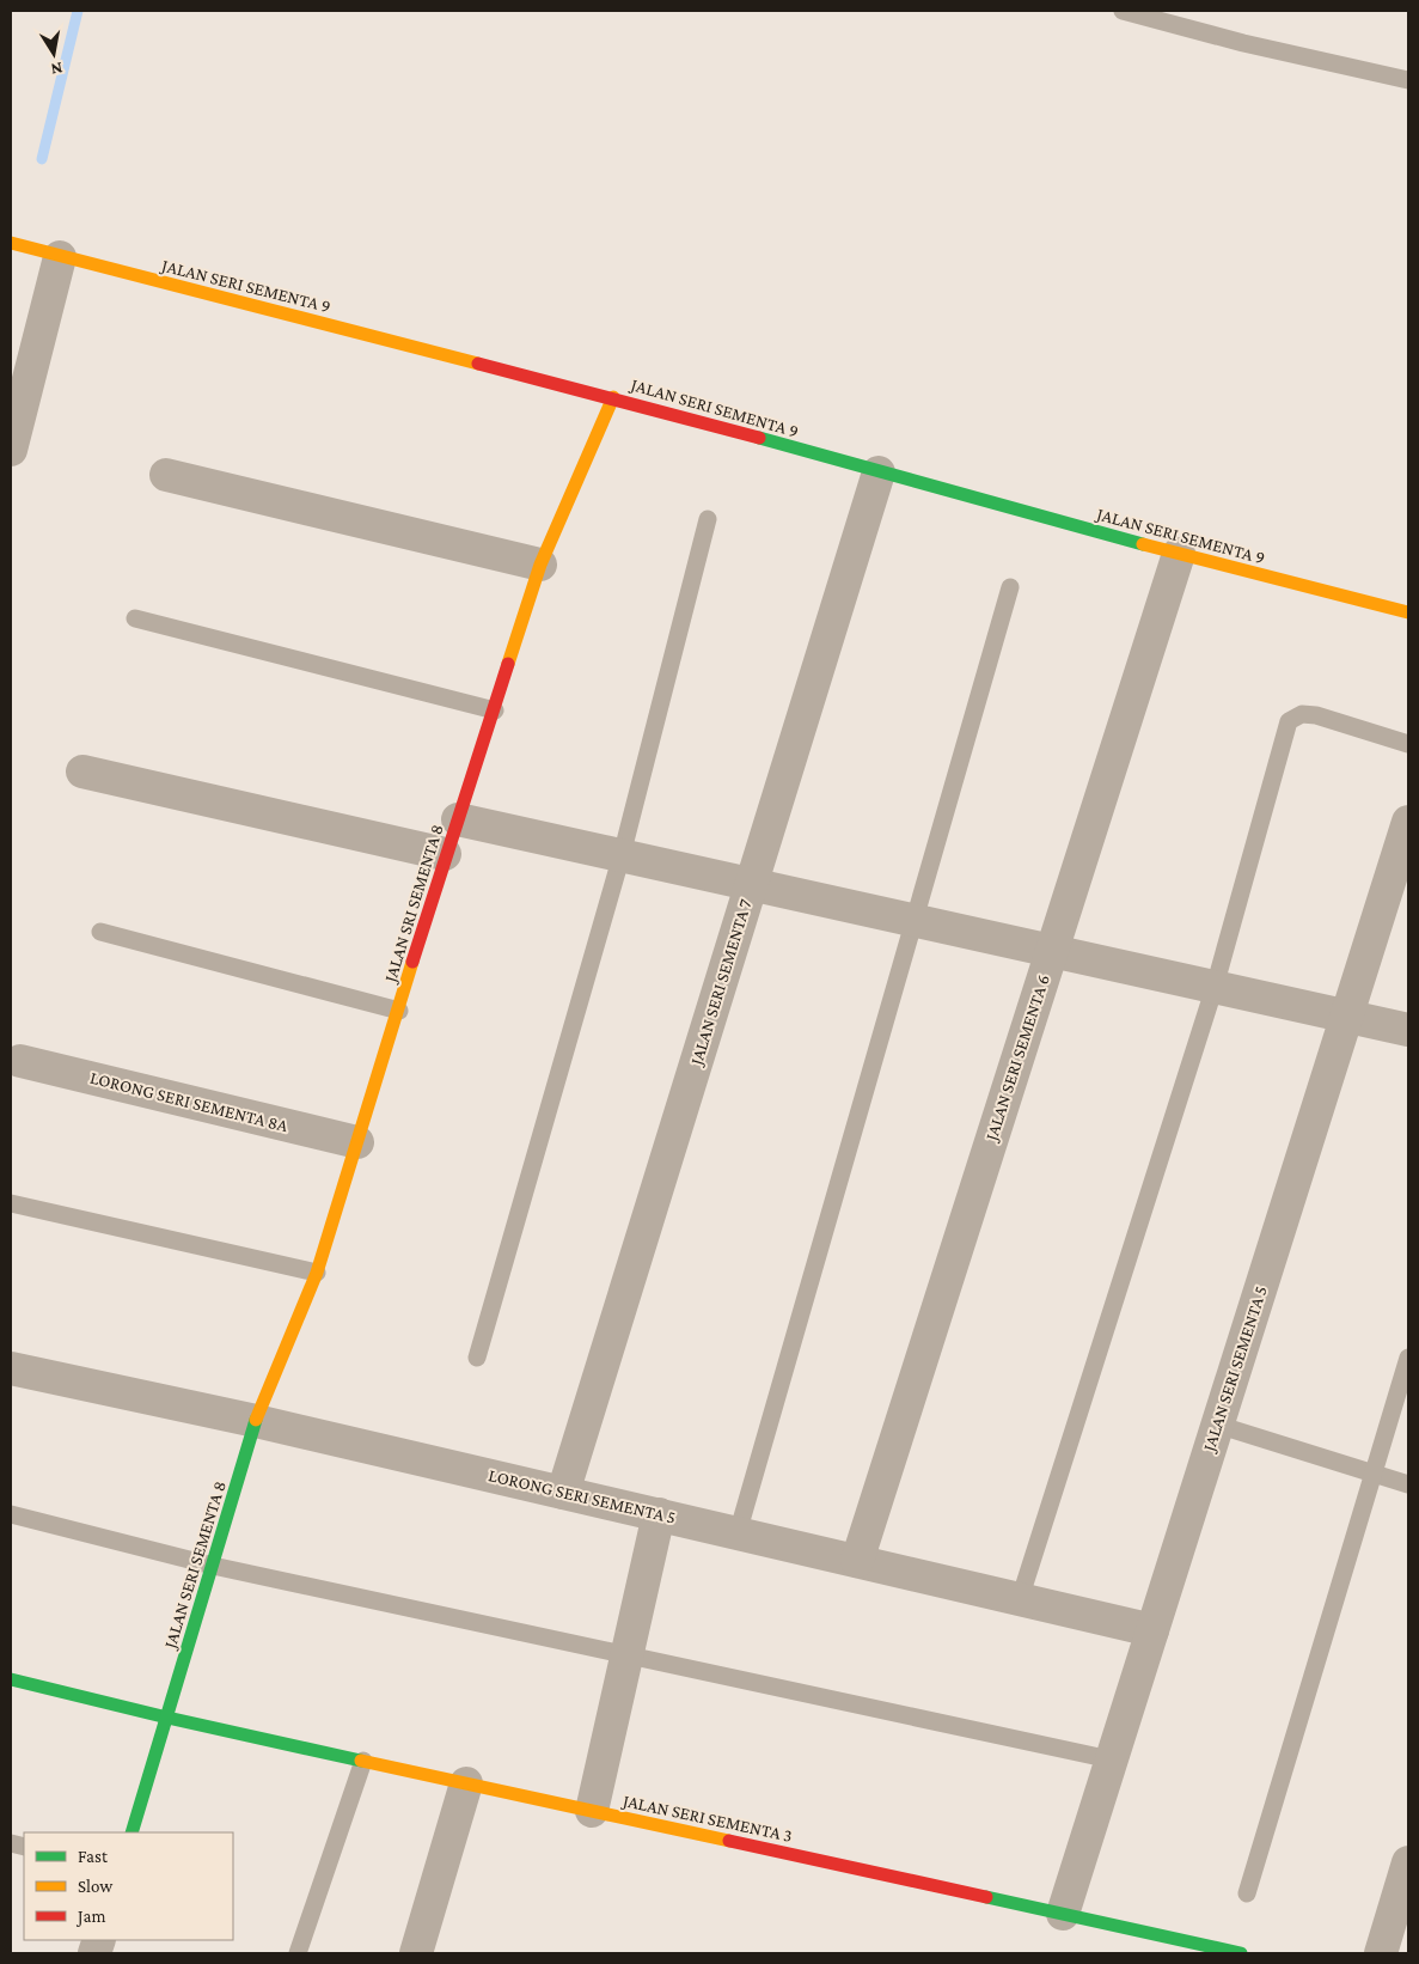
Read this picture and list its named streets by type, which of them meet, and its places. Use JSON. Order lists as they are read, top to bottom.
{
  "streets": {
    "street": [
      "JALAN SERI SEMENTA 9",
      "JALAN SRI SEMENTA 8",
      "JALAN SERI SEMENTA 7",
      "JALAN SERI SEMENTA 6",
      "LORONG SERI SEMENTA 8A",
      "JALAN SERI SEMENTA 5",
      "LORONG SERI SEMENTA 5",
      "JALAN SERI SEMENTA 8",
      "JALAN SERI SEMENTA 3"
    ]
  },
  "crossings": [
    ["JALAN SERI SEMENTA 9", "JALAN SRI SEMENTA 8"],
    ["JALAN SERI SEMENTA 9", "JALAN SERI SEMENTA 7"],
    ["JALAN SERI SEMENTA 9", "JALAN SERI SEMENTA 6"],
    ["JALAN SRI SEMENTA 8", "LORONG SERI SEMENTA 8A"],
    ["JALAN SRI SEMENTA 8", "LORONG SERI SEMENTA 5"],
    ["JALAN SRI SEMENTA 8", "JALAN SERI SEMENTA 8"],
    ["JALAN SERI SEMENTA 7", "LORONG SERI SEMENTA 5"],
    ["JALAN SERI SEMENTA 6", "LORONG SERI SEMENTA 5"],
    ["JALAN SERI SEMENTA 5", "LORONG SERI SEMENTA 5"],
    ["JALAN SERI SEMENTA 5", "JALAN SERI SEMENTA 3"],
    ["LORONG SERI SEMENTA 5", "JALAN SERI SEMENTA 8"],
    ["JALAN SERI SEMENTA 8", "JALAN SERI SEMENTA 3"]
  ],
  "legend": ["Fast", "Slow", "Jam"],
  "north": "bottom"
}
